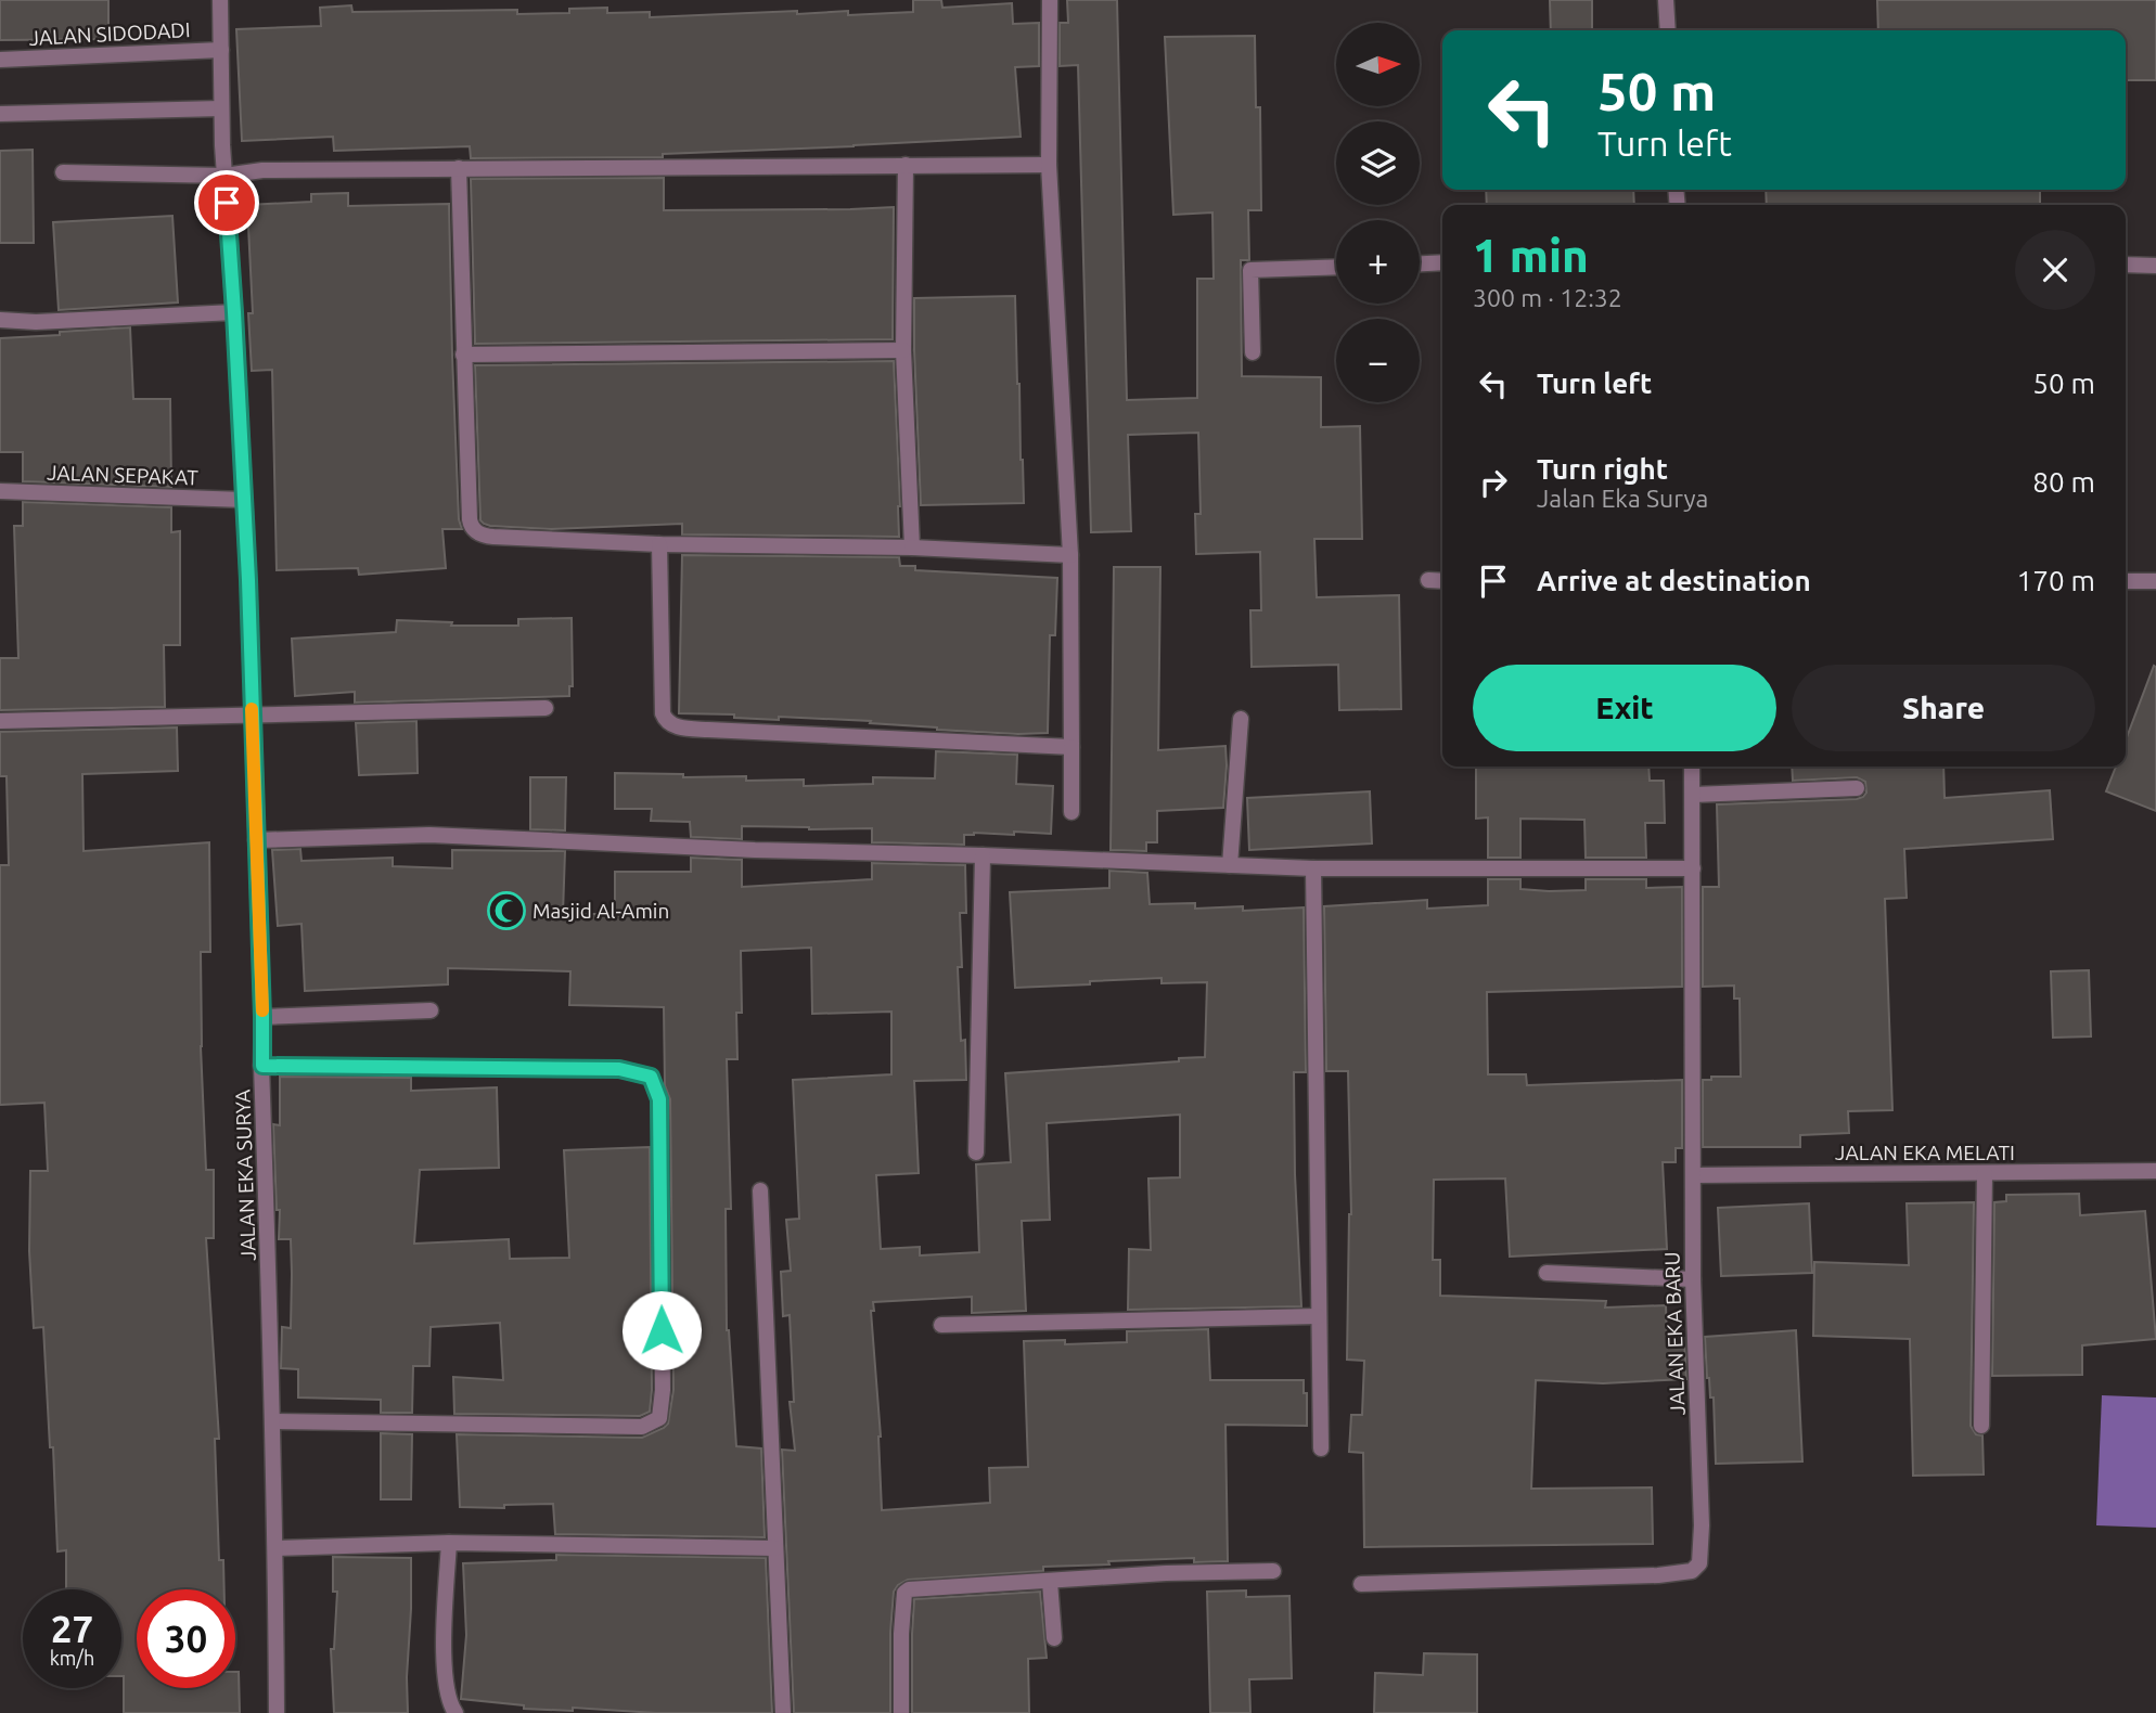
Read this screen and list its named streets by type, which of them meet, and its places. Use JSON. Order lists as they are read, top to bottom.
{
  "streets": {
    "street": [
      "JALAN SIDODADI",
      "JALAN SEPAKAT",
      "JALAN EKA MELATI",
      "JALAN EKA SURYA",
      "JALAN EKA BARU"
    ]
  },
  "crossings": [
    ["JALAN SIDODADI", "JALAN EKA SURYA"],
    ["JALAN SEPAKAT", "JALAN EKA SURYA"],
    ["JALAN EKA MELATI", "JALAN EKA BARU"]
  ],
  "places": {
    "mosque": ["Masjid Al-Amin"]
  },
  "north": "right",
  "page": {
    "map_buttons": ["+", "−"],
    "turn": ["50 m", "Turn left"],
    "heading": ["1 min", "300 m · 12:32"],
    "list": [
      {
        "name": "Turn left",
        "value": "50 m"
      },
      {
        "name": "Turn right",
        "note": "Jalan Eka Surya",
        "value": "80 m"
      },
      {
        "name": "Arrive at destination",
        "value": "170 m"
      }
    ],
    "buttons": ["Exit", "Share"],
    "speed": "27 km/h",
    "limit": "30"
  }
}
